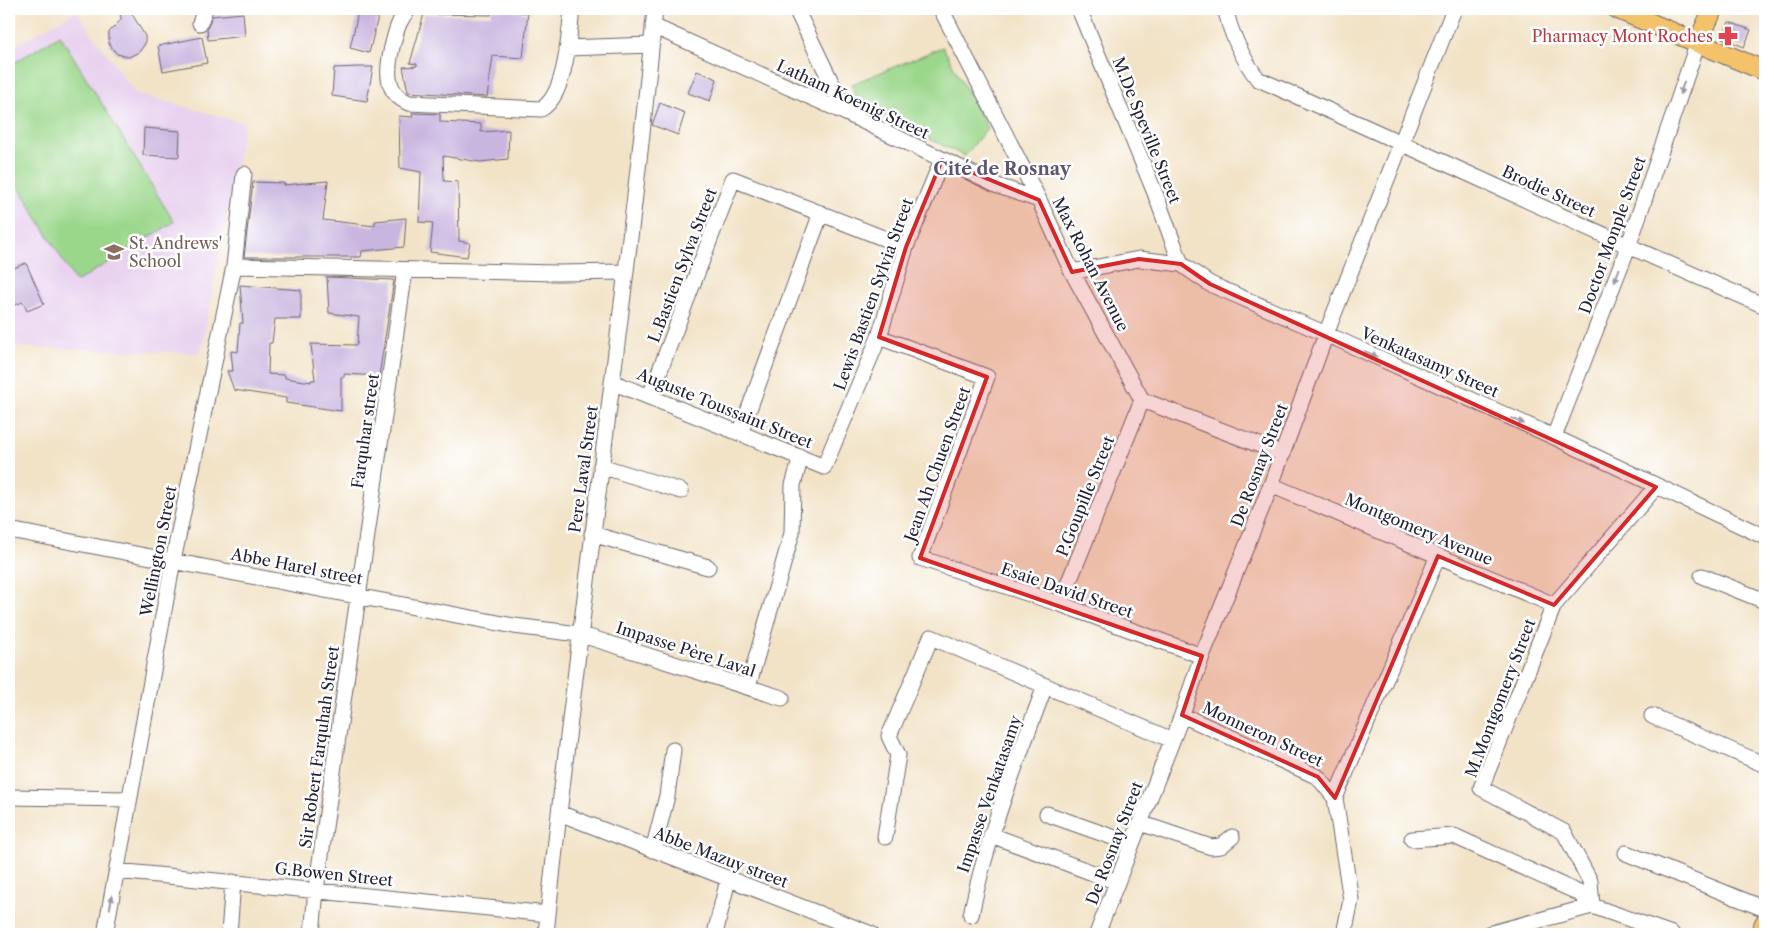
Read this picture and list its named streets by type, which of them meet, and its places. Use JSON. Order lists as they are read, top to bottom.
{
  "streets": {
    "street": [
      "Latham Koenig Street",
      "M.De Speville Street",
      "Brodie Street",
      "Doctor Monple Street",
      "Max Rohan Avenue",
      "L.Bastien Sylva Street",
      "Lewis Bastien Sylvia Street",
      "Venkatasamy Street",
      "Auguste Toussaint Street",
      "Farquhar street",
      "Jean Ah Chuen Street",
      "De Rosnay Street",
      "Pere Laval Street",
      "P.Goupille Street",
      "Montgomery Avenue",
      "Wellington Street",
      "Abbe Harel street",
      "Esaie David Street",
      "Impasse Père Laval",
      "M.Montgomery Street",
      "Monneron Street",
      "Sir Robert Farquhah Street",
      "Impasse Venkatasamy",
      "Abbe Mazuy street",
      "G.Bowen Street"
    ]
  },
  "crossings": [
    ["Latham Koenig Street", "Max Rohan Avenue"],
    ["Latham Koenig Street", "Lewis Bastien Sylvia Street"],
    ["Latham Koenig Street", "Pere Laval Street"],
    ["M.De Speville Street", "Venkatasamy Street"],
    ["Brodie Street", "Doctor Monple Street"],
    ["Brodie Street", "De Rosnay Street"],
    ["Doctor Monple Street", "Venkatasamy Street"],
    ["Max Rohan Avenue", "Venkatasamy Street"],
    ["Max Rohan Avenue", "P.Goupille Street"],
    ["L.Bastien Sylva Street", "Lewis Bastien Sylvia Street"],
    ["L.Bastien Sylva Street", "Auguste Toussaint Street"],
    ["Lewis Bastien Sylvia Street", "Auguste Toussaint Street"],
    ["Lewis Bastien Sylvia Street", "Jean Ah Chuen Street"],
    ["Venkatasamy Street", "De Rosnay Street"],
    ["Venkatasamy Street", "M.Montgomery Street"],
    ["Auguste Toussaint Street", "Pere Laval Street"],
    ["Farquhar street", "Abbe Harel street"],
    ["Farquhar street", "Sir Robert Farquhah Street"],
    ["Jean Ah Chuen Street", "Esaie David Street"],
    ["De Rosnay Street", "Montgomery Avenue"],
    ["De Rosnay Street", "Esaie David Street"],
    ["De Rosnay Street", "Monneron Street"],
    ["Pere Laval Street", "Abbe Harel street"],
    ["Pere Laval Street", "Impasse Père Laval"],
    ["Pere Laval Street", "Abbe Mazuy street"],
    ["Pere Laval Street", "G.Bowen Street"],
    ["P.Goupille Street", "Esaie David Street"],
    ["Montgomery Avenue", "M.Montgomery Street"],
    ["Wellington Street", "Abbe Harel street"],
    ["Wellington Street", "G.Bowen Street"],
    ["Abbe Harel street", "Impasse Père Laval"],
    ["Abbe Harel street", "Sir Robert Farquhah Street"],
    ["Sir Robert Farquhah Street", "G.Bowen Street"]
  ],
  "one_way": ["Doctor Monple Street"],
  "districts": ["Cité de Rosnay"],
  "places": {
    "pharmacy": ["Pharmacy Mont Roches"],
    "school or university": ["St. Andrews' School"]
  }
}
